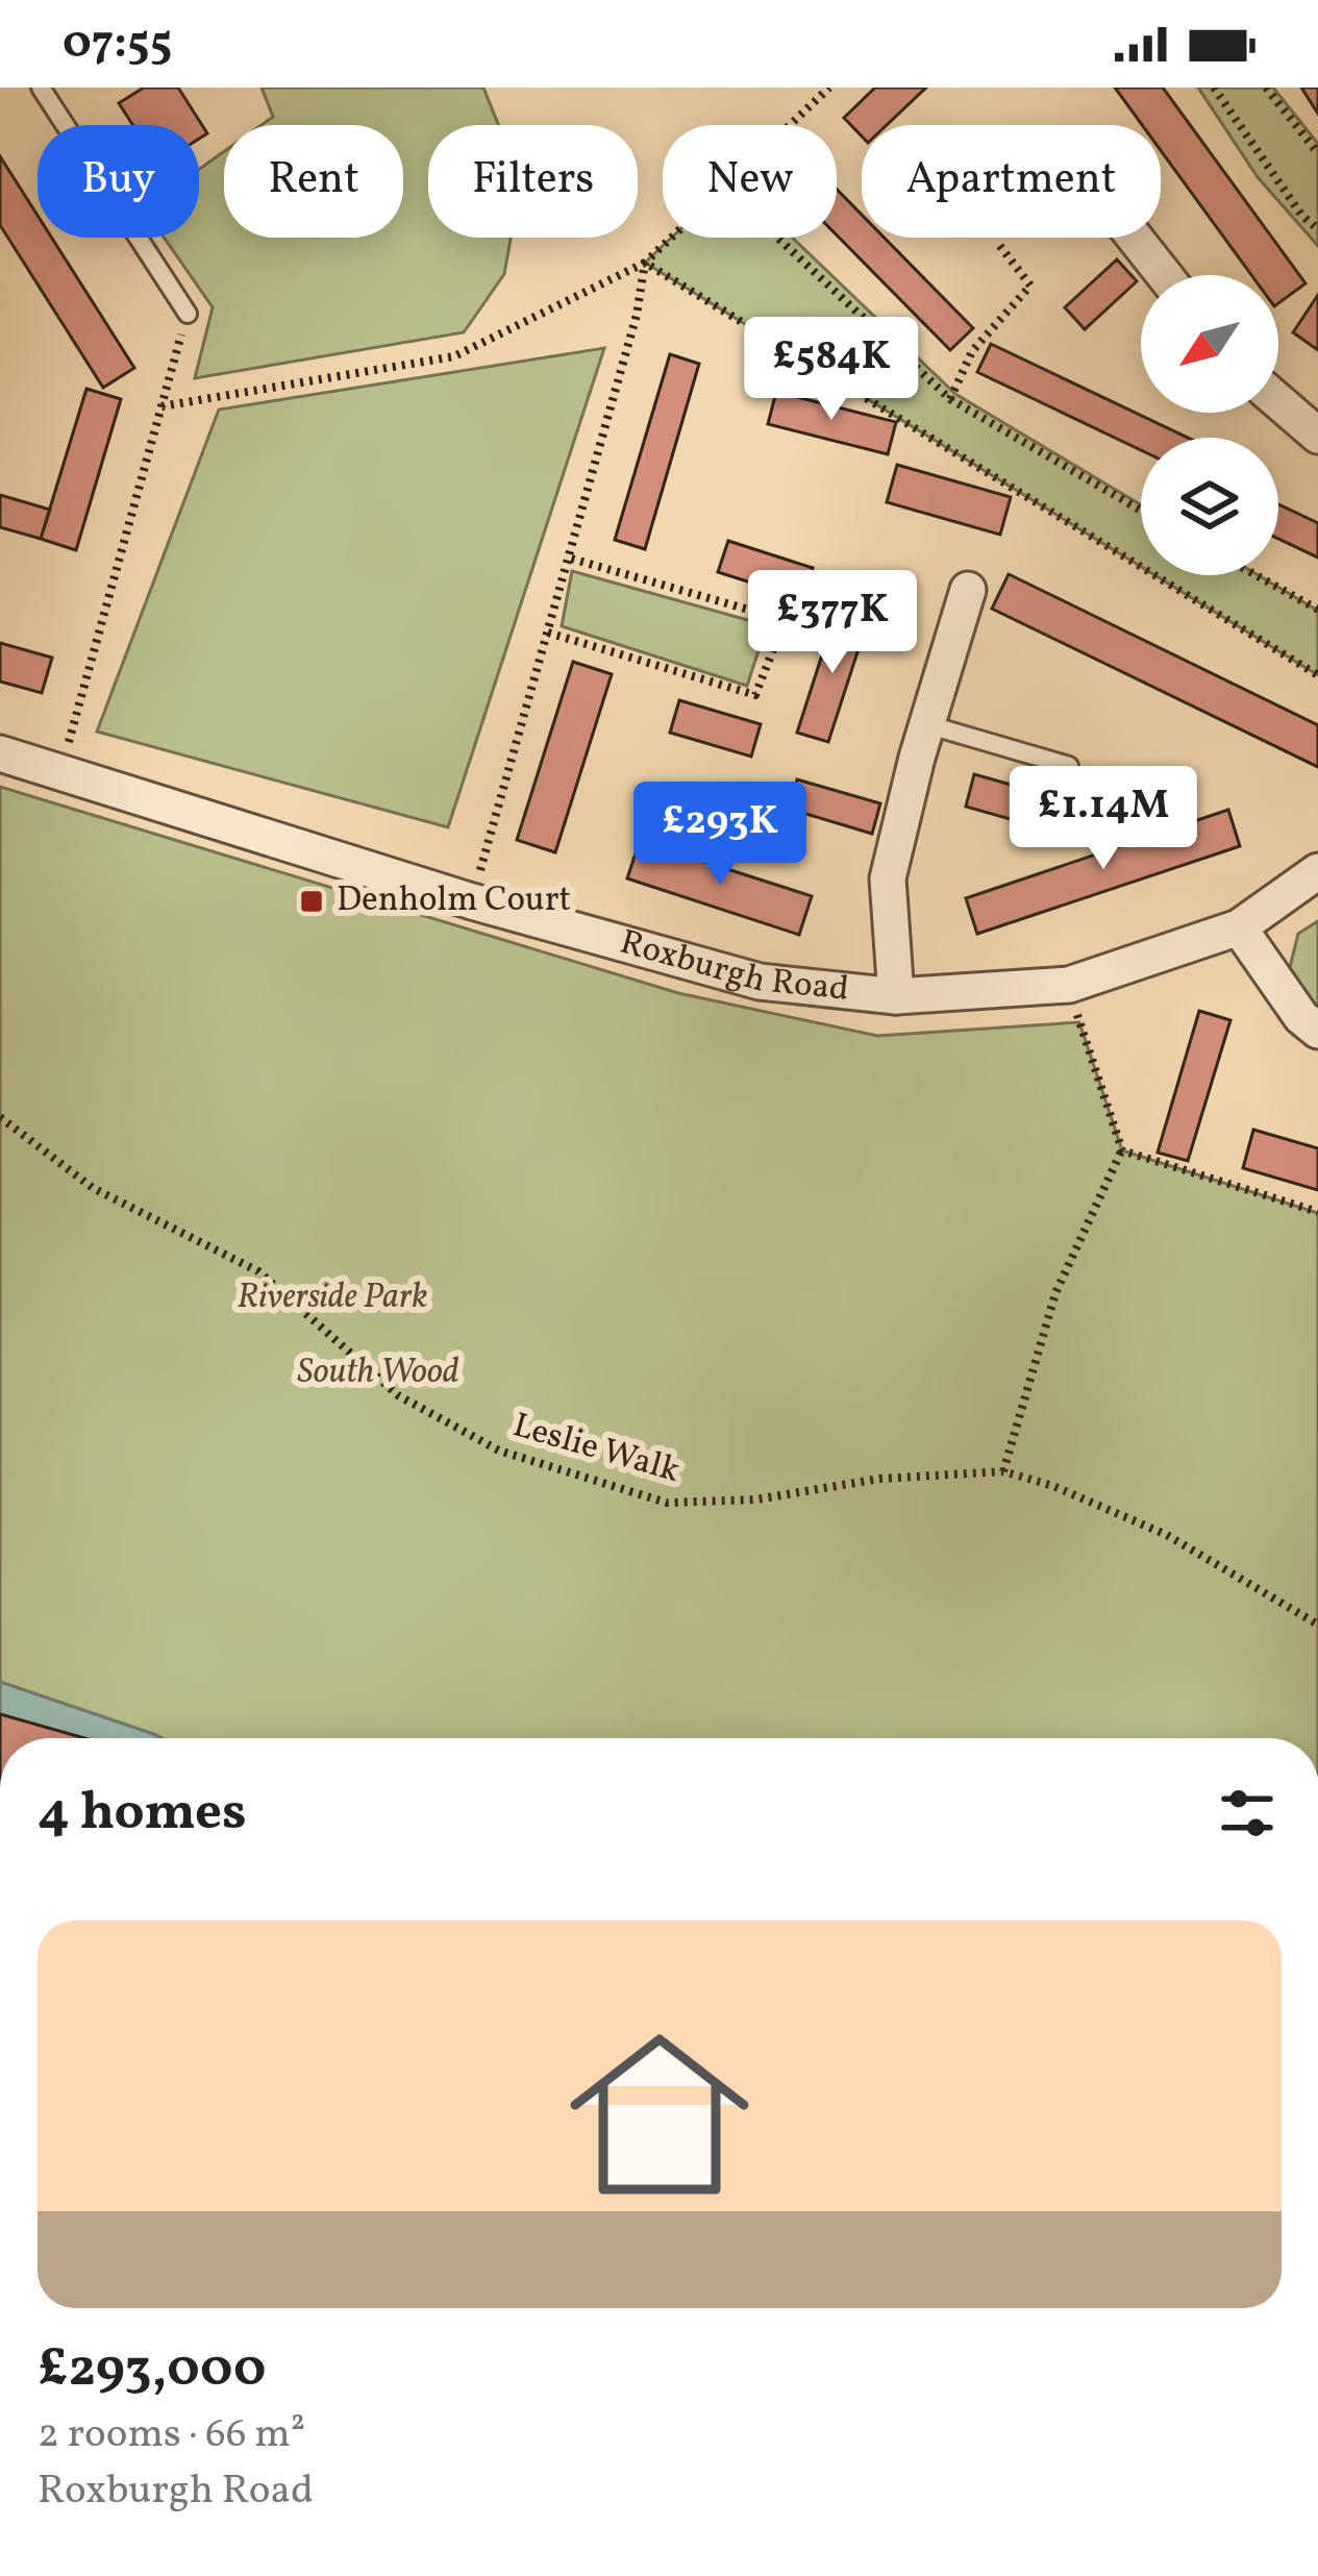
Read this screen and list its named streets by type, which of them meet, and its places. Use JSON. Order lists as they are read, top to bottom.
{
  "streets": {
    "street": ["Roxburgh Road"],
    "path": ["Leslie Walk"]
  },
  "parks": ["Riverside Park", "South Wood"],
  "places": {
    "transit": ["Denholm Court"]
  },
  "north": "bottom left",
  "page": {
    "status": "07:55",
    "chip": [
      "Buy",
      "Rent",
      "Filters",
      "New",
      "Apartment"
    ],
    "price": [
      "£584K",
      "£377K",
      "£1.14M",
      "£293K"
    ],
    "heading": "4 homes",
    "list": [
      {
        "name": "£293,000",
        "note": "2 rooms · 66 m² · Roxburgh Road"
      }
    ]
  }
}
